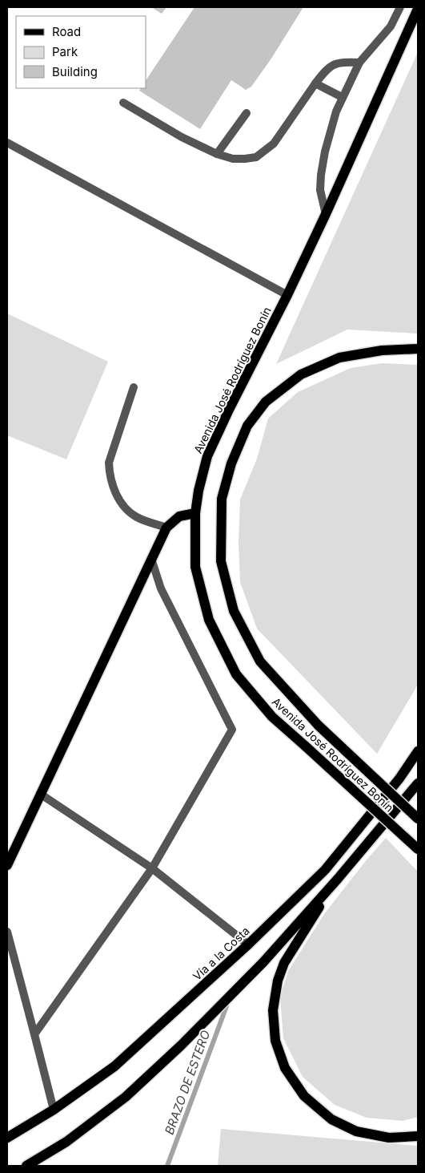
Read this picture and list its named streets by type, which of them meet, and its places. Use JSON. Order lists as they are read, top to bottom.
{
  "streets": {
    "main road": ["Avenida José Rodríguez Bonín", "Vía a la Costa"]
  },
  "water": ["BRAZO DE ESTERO"],
  "legend": ["Road", "Park", "Building"]
}
